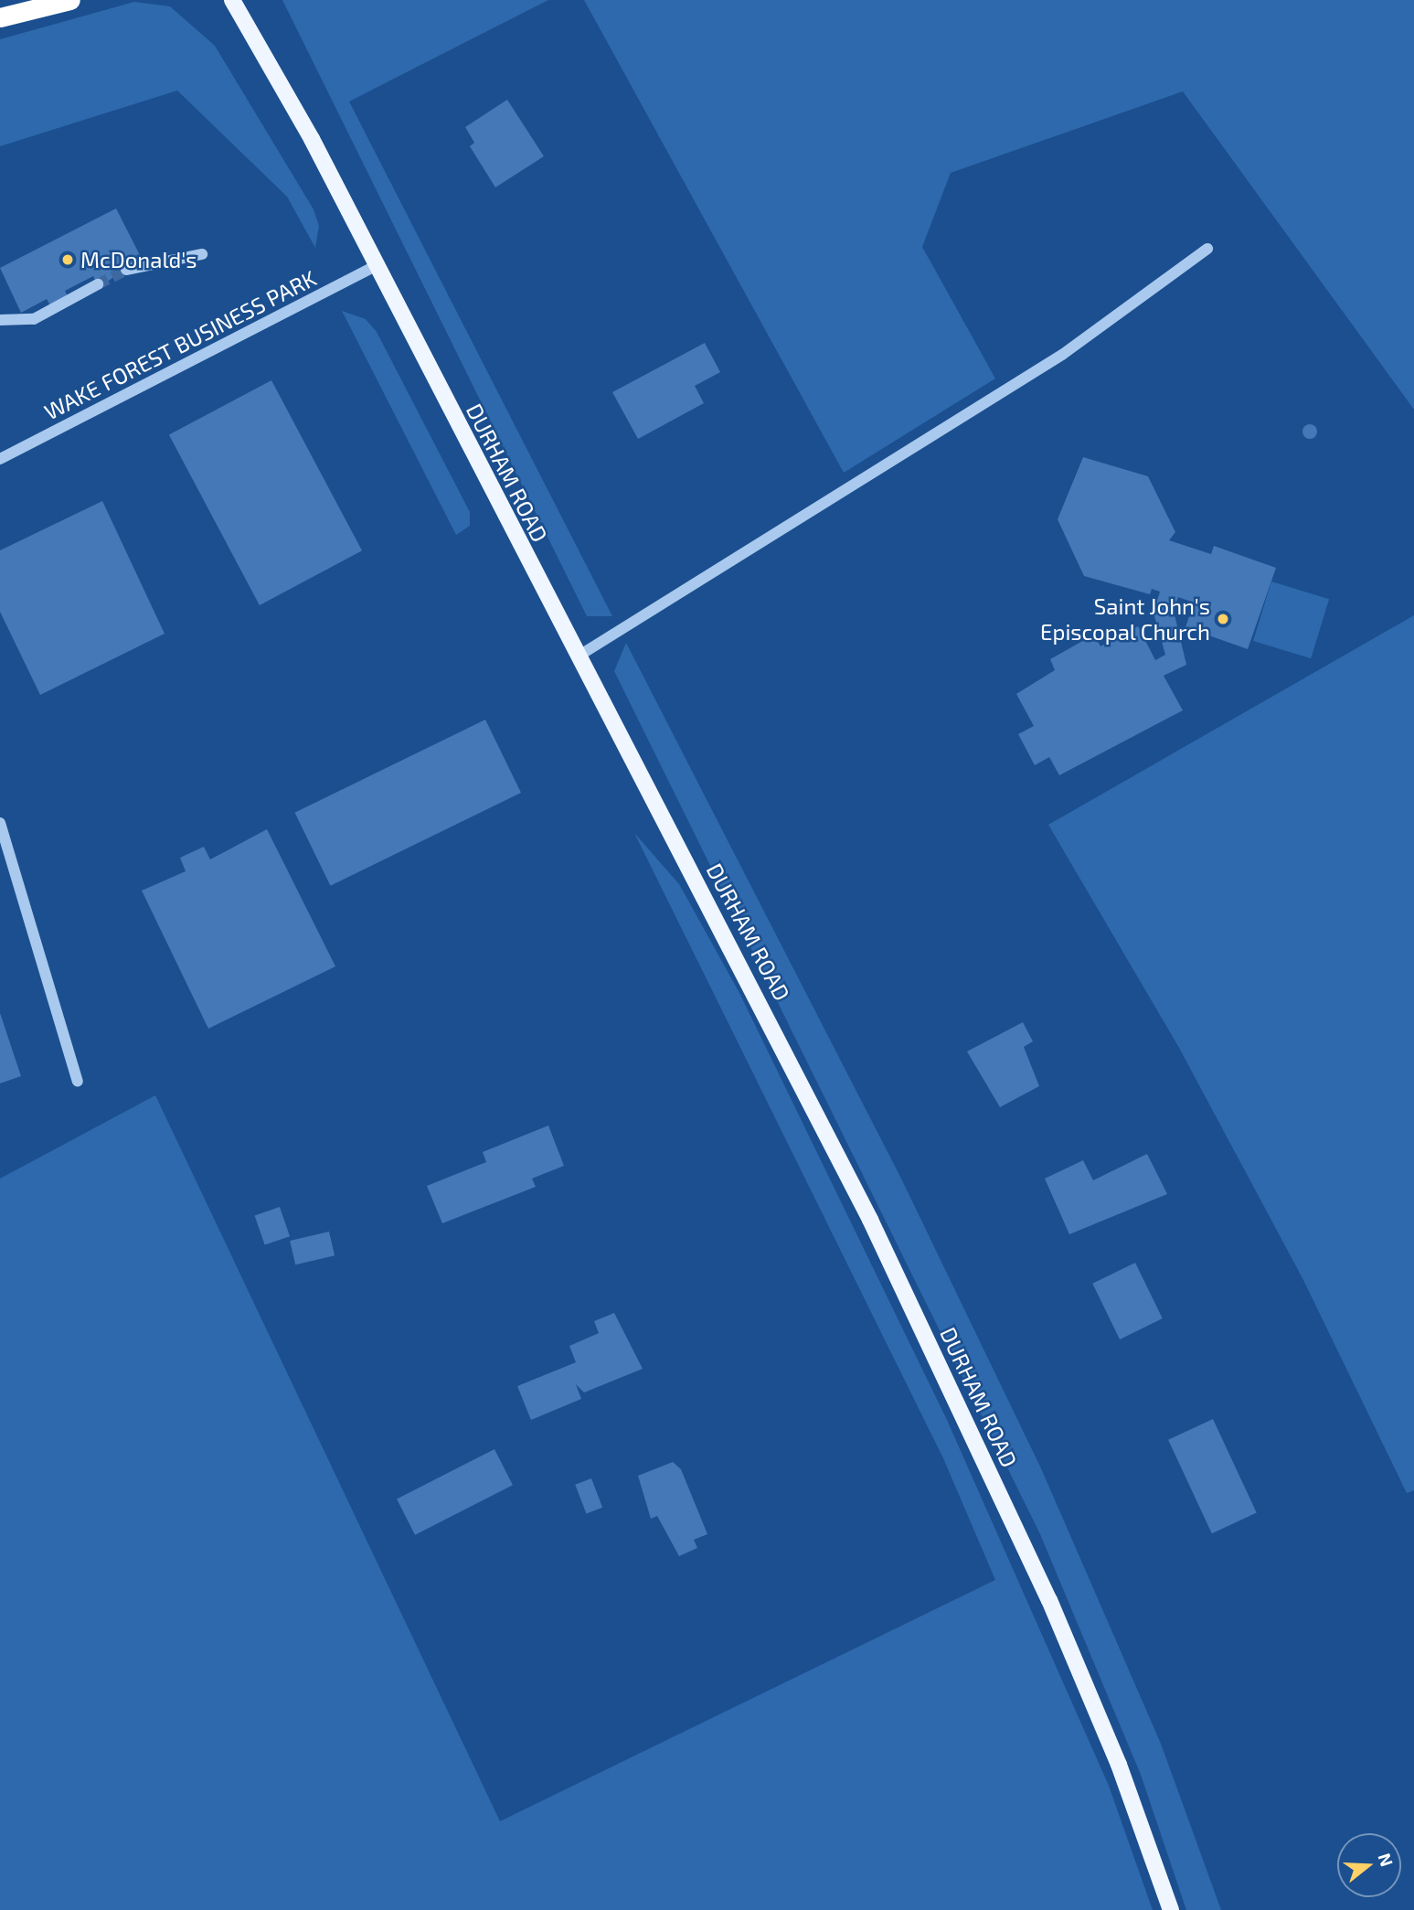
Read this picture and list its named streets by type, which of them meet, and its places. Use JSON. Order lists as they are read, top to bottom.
{
  "streets": {
    "main road": ["DURHAM ROAD"],
    "street": ["WAKE FOREST BUSINESS PARK"]
  },
  "crossings": [
    ["WAKE FOREST BUSINESS PARK", "DURHAM ROAD"]
  ],
  "places": ["McDonald's", "Saint John's Episcopal Church"],
  "north": "right"
}
